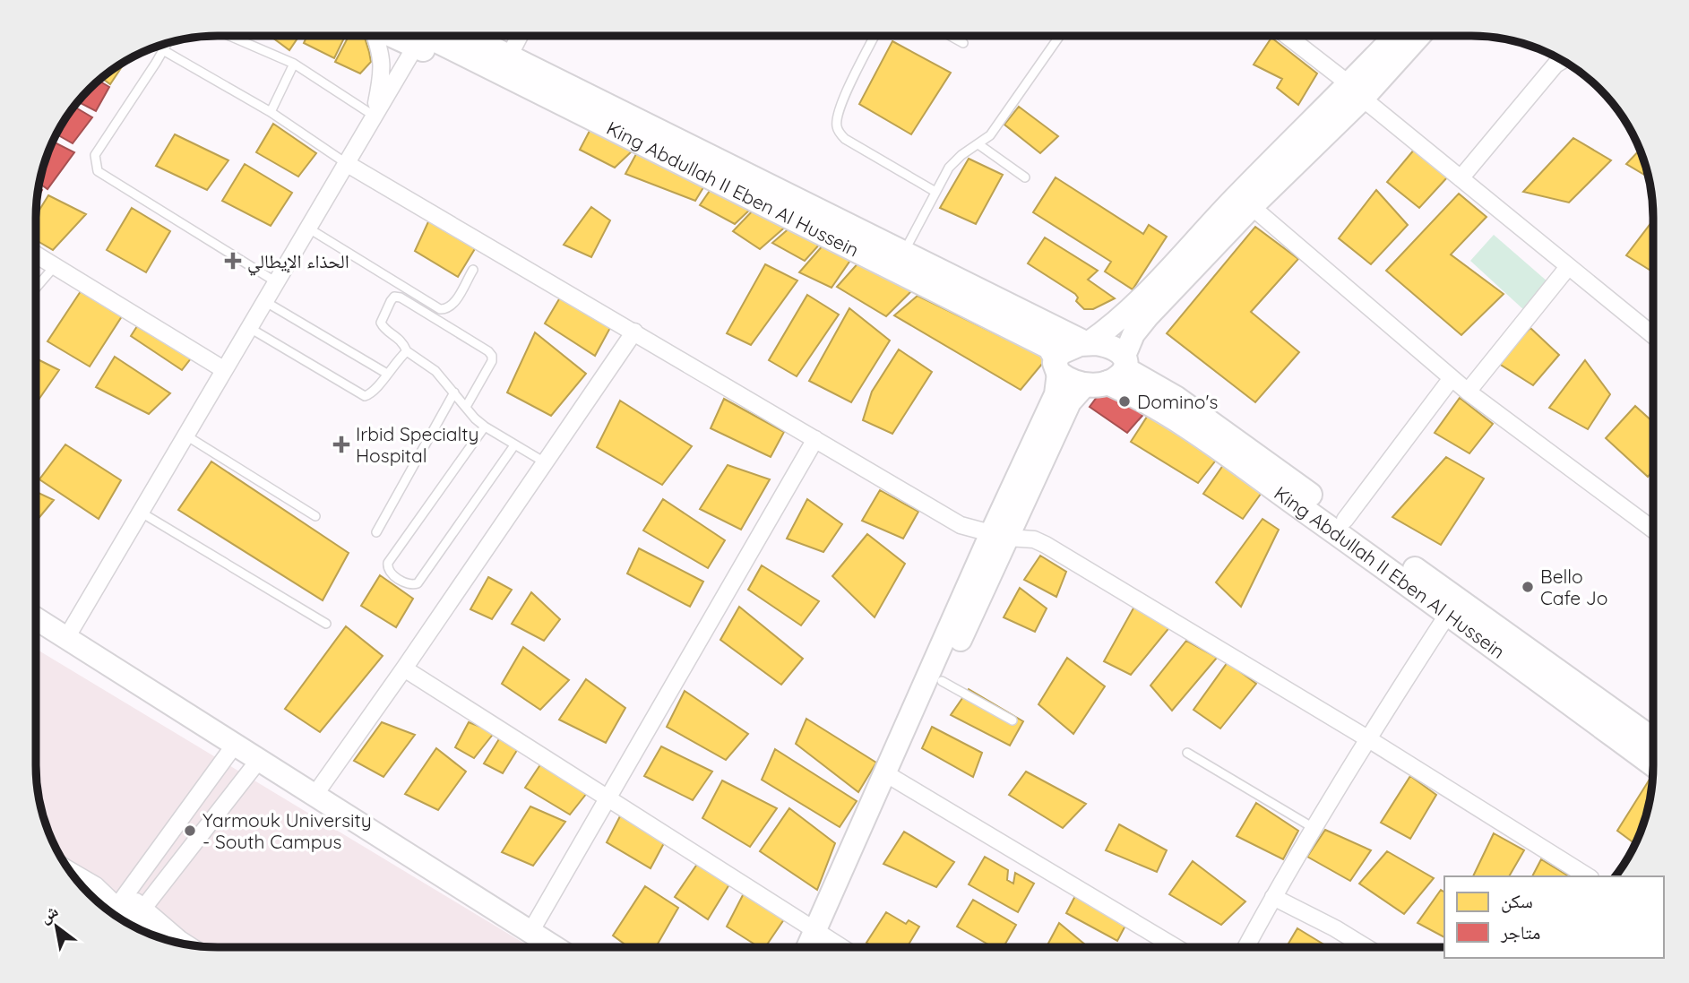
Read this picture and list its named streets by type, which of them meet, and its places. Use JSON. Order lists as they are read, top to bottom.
{
  "streets": {
    "main road": ["King Abdullah II Eben Al Hussein"]
  },
  "places": {
    "health": ["الحذاء الإيطالي", "Irbid Specialty Hospital"],
    "other": ["Domino's", "Bello Cafe Jo", "Yarmouk University - South Campus"]
  },
  "legend": ["سكن", "متاجر"],
  "north": "top left"
}
